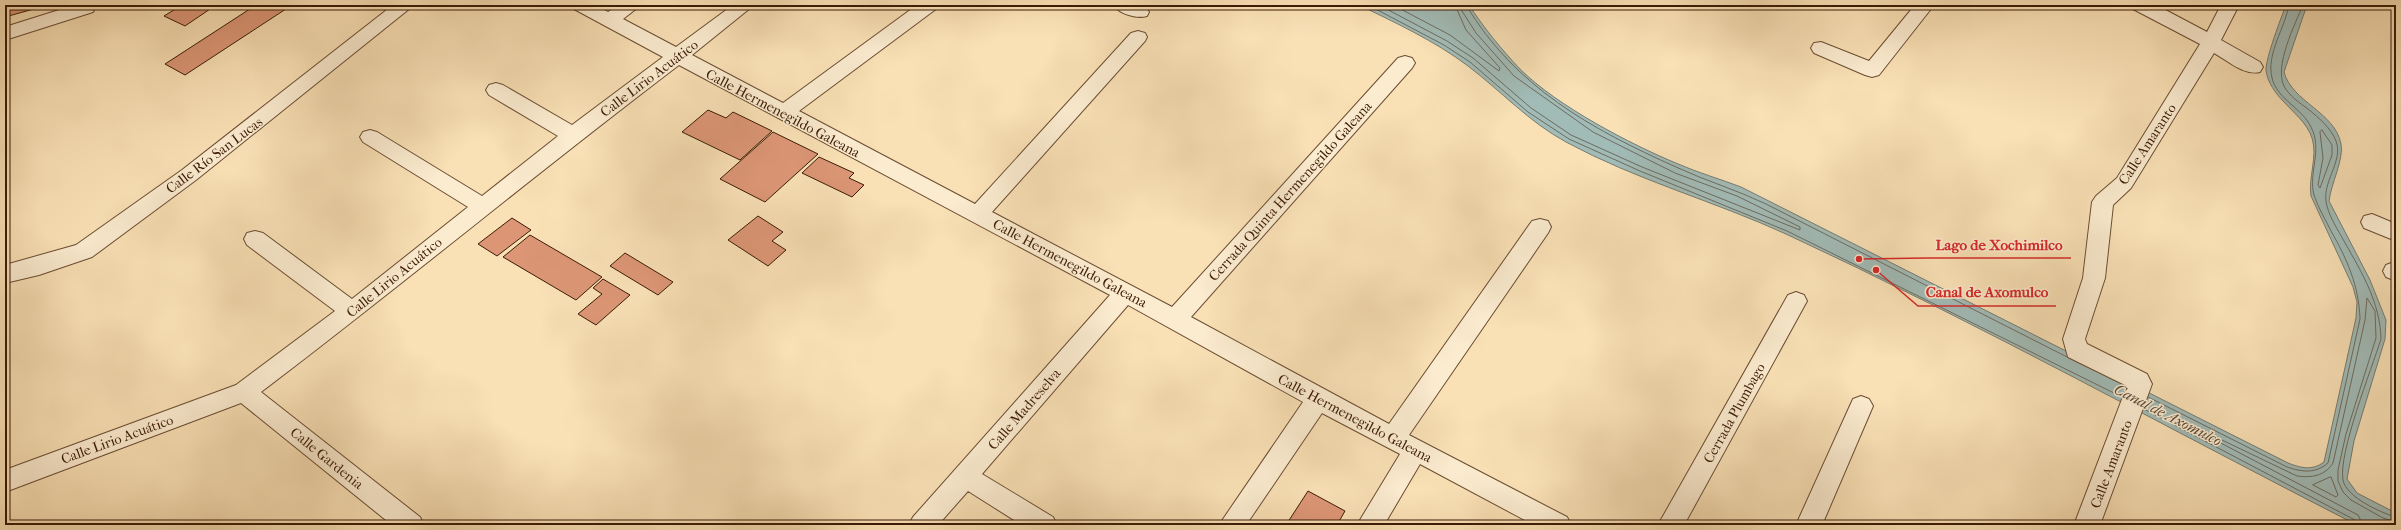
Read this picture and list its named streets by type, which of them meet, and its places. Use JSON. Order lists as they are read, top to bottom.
{
  "streets": {
    "street": [
      "Calle Lirio Acuático",
      "Calle Hermenegildo Galeana",
      "Calle Amaranto",
      "Calle Río San Lucas",
      "Cerrada Quinta Hermenegildo Galeana",
      "Calle Madreselva",
      "Cerrada Plumbago",
      "Calle Gardenia"
    ]
  },
  "crossings": [
    ["Calle Lirio Acuático", "Calle Hermenegildo Galeana"],
    ["Calle Lirio Acuático", "Calle Gardenia"],
    ["Calle Hermenegildo Galeana", "Cerrada Quinta Hermenegildo Galeana"],
    ["Calle Hermenegildo Galeana", "Calle Madreselva"]
  ],
  "water": ["Canal de Axomulco"],
  "places": ["Lago de Xochimilco", "Canal de Axomulco"]
}
